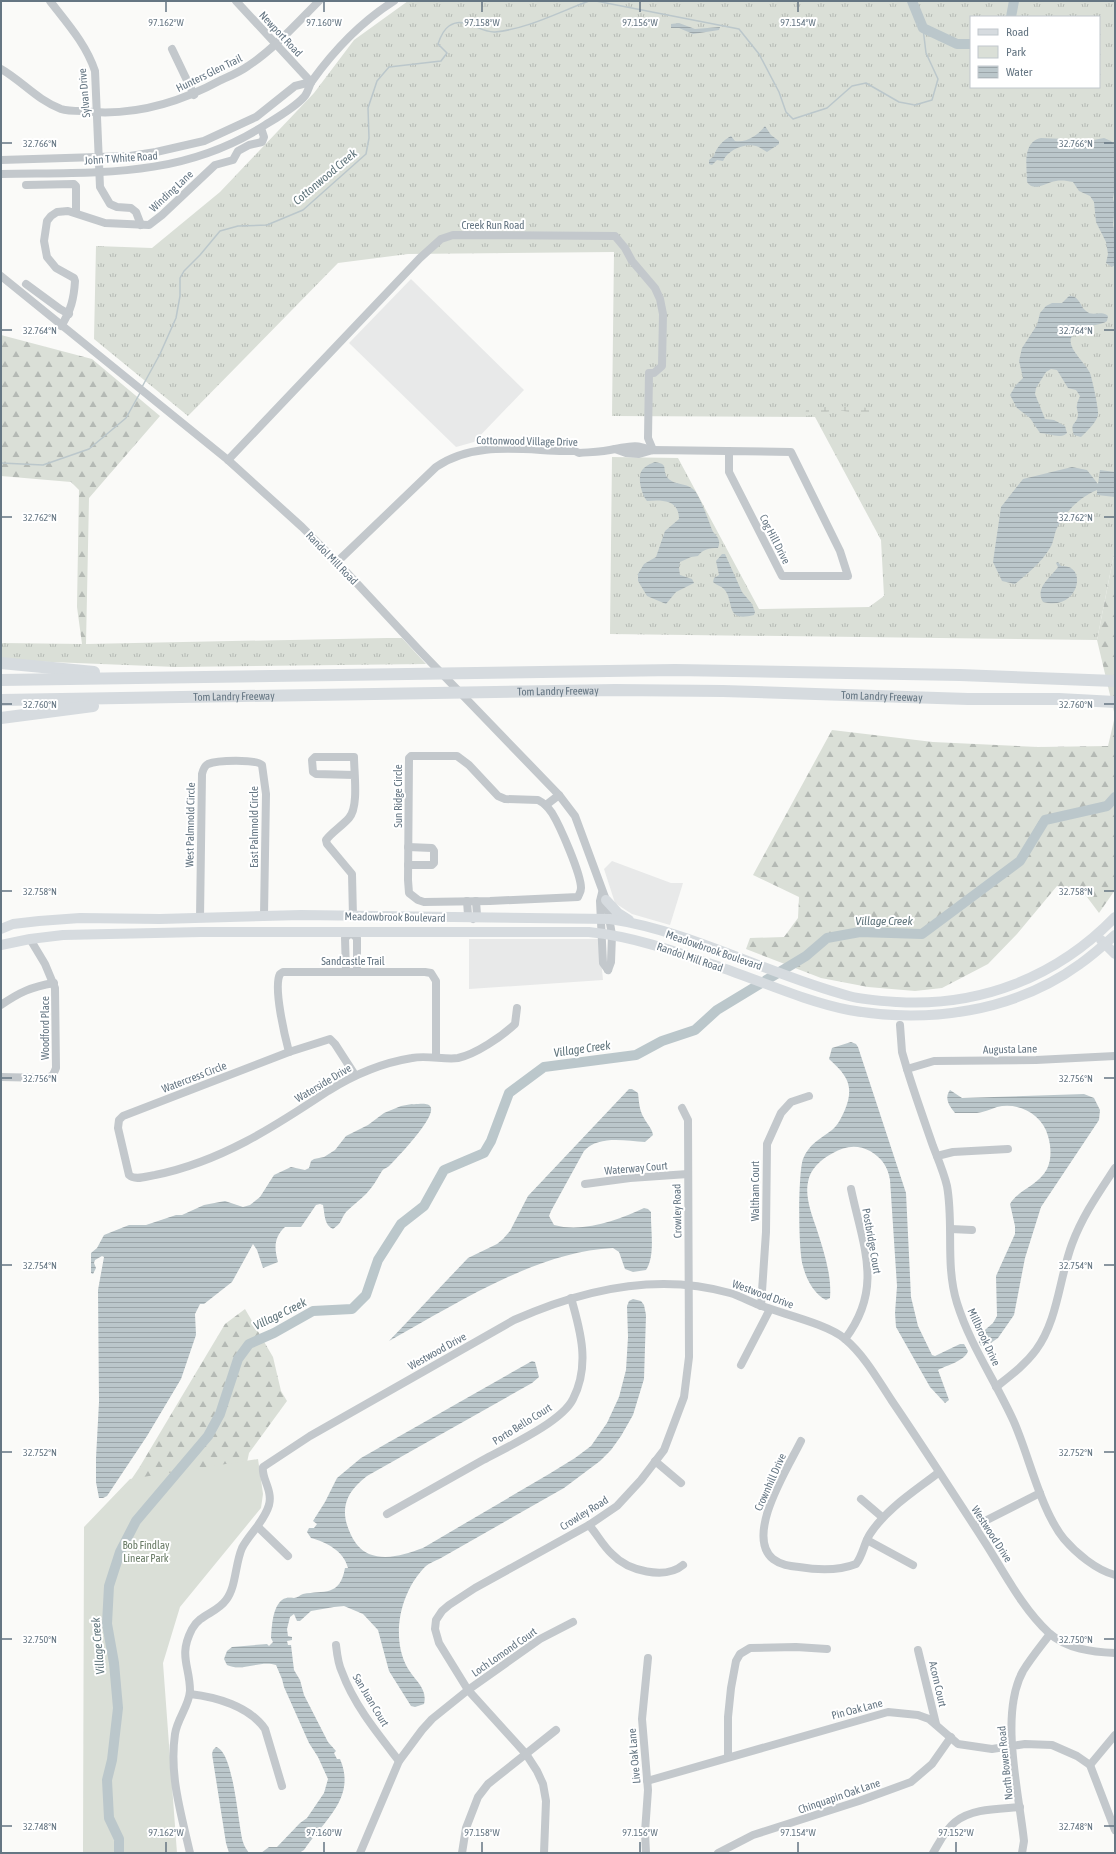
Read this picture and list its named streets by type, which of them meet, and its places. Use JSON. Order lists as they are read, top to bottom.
{
  "streets": {
    "highway": ["Tom Landry Freeway"],
    "main road": ["Randol Mill Road", "Meadowbrook Boulevard"],
    "street": [
      "Newport Road",
      "Hunters Glen Trail",
      "Sylvan Drive",
      "John T White Road",
      "Winding Lane",
      "Creek Run Road",
      "Cottonwood Village Drive",
      "Cog Hill Drive",
      "Sun Ridge Circle",
      "West Palmnold Circle",
      "East Palmnold Circle",
      "Sandcastle Trail",
      "Woodford Place",
      "Augusta Lane",
      "Watercress Circle",
      "Waterside Drive",
      "Waterway Court",
      "Waltham Court",
      "Crowley Road",
      "Postbridge Court",
      "Westwood Drive",
      "Millbrook Drive",
      "Porto Bello Court",
      "Crownhill Drive",
      "Loch Lomond Court",
      "Acorn Court",
      "San Juan Court",
      "Pin Oak Lane",
      "Live Oak Lane",
      "North Bowen Road",
      "Chinquapin Oak Lane"
    ]
  },
  "crossings": [
    ["Newport Road", "Hunters Glen Trail"],
    ["Newport Road", "John T White Road"],
    ["Hunters Glen Trail", "Sylvan Drive"],
    ["Sylvan Drive", "John T White Road"],
    ["Sylvan Drive", "Winding Lane"],
    ["John T White Road", "Winding Lane"],
    ["Winding Lane", "Randol Mill Road"],
    ["Creek Run Road", "Cottonwood Village Drive"],
    ["Creek Run Road", "Randol Mill Road"],
    ["Cottonwood Village Drive", "Cog Hill Drive"],
    ["Cottonwood Village Drive", "Randol Mill Road"],
    ["Randol Mill Road", "Meadowbrook Boulevard"],
    ["West Palmnold Circle", "East Palmnold Circle"],
    ["West Palmnold Circle", "Meadowbrook Boulevard"],
    ["East Palmnold Circle", "Meadowbrook Boulevard"],
    ["Meadowbrook Boulevard", "Woodford Place"],
    ["Sandcastle Trail", "Watercress Circle"],
    ["Sandcastle Trail", "Waterside Drive"],
    ["Augusta Lane", "Millbrook Drive"],
    ["Watercress Circle", "Waterside Drive"],
    ["Waterway Court", "Crowley Road"],
    ["Waltham Court", "Westwood Drive"],
    ["Crowley Road", "Westwood Drive"],
    ["Crowley Road", "Loch Lomond Court"],
    ["Postbridge Court", "Westwood Drive"],
    ["Westwood Drive", "Porto Bello Court"],
    ["Westwood Drive", "Crownhill Drive"],
    ["Westwood Drive", "North Bowen Road"],
    ["Loch Lomond Court", "San Juan Court"],
    ["Acorn Court", "Pin Oak Lane"],
    ["Pin Oak Lane", "Live Oak Lane"],
    ["Pin Oak Lane", "North Bowen Road"],
    ["Pin Oak Lane", "Chinquapin Oak Lane"]
  ],
  "water": ["Cottonwood Creek", "Village Creek"],
  "parks": ["Bob Findlay Linear Park"],
  "legend": ["Road", "Park", "Water"],
  "coordinates": [
    "97.162°W",
    "97.160°W",
    "97.158°W",
    "97.156°W",
    "97.154°W",
    "32.766°N",
    "32.764°N",
    "32.762°N",
    "32.760°N",
    "32.758°N",
    "32.756°N",
    "32.754°N",
    "32.752°N",
    "32.750°N",
    "32.748°N",
    "97.152°W"
  ]
}
